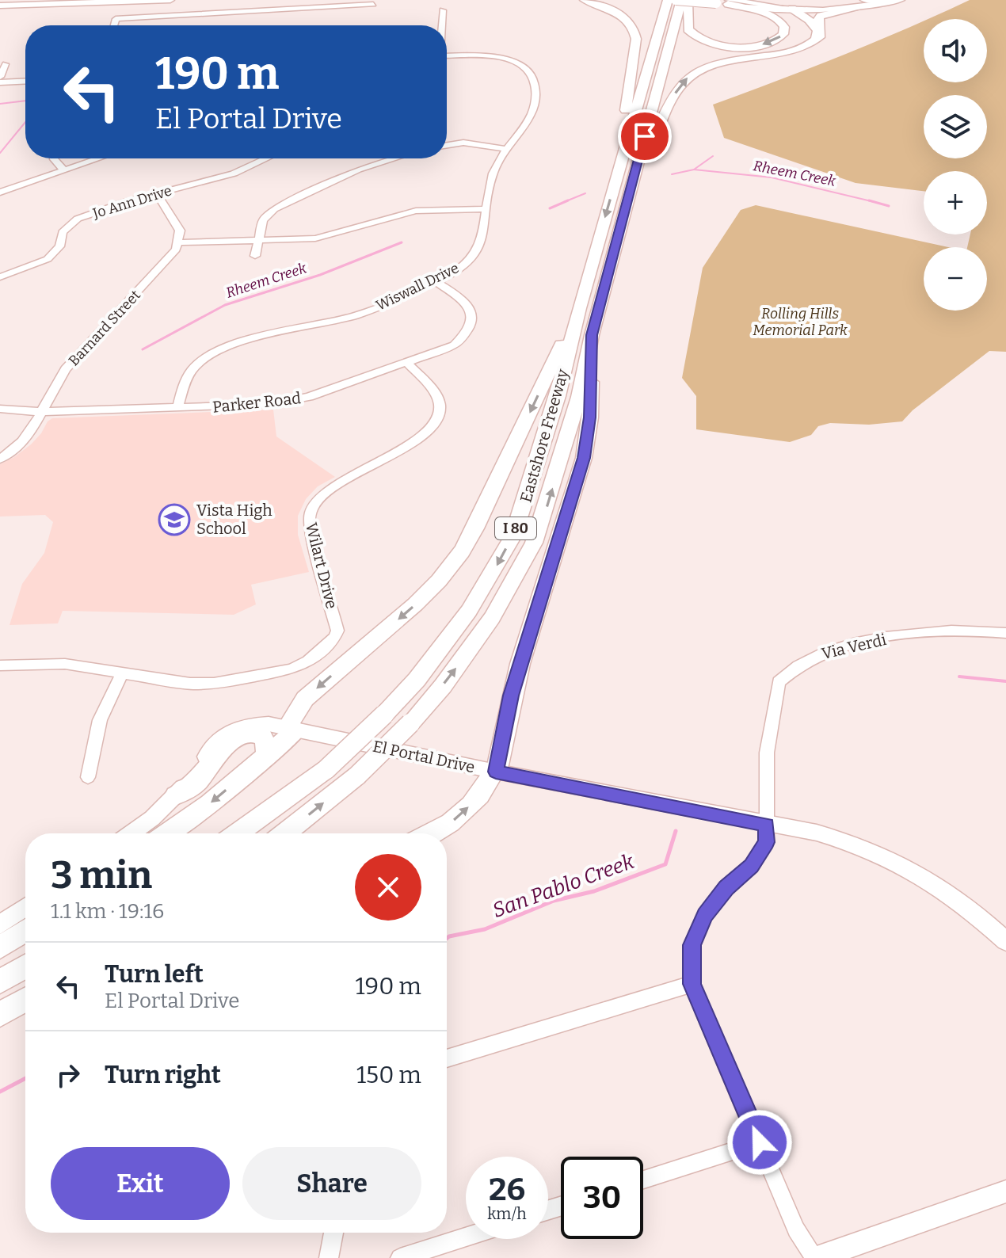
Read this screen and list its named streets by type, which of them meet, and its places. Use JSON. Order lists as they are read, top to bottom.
{
  "streets": {
    "highway": ["Eastshore Freeway", "I 80"],
    "main road": ["El Portal Drive"],
    "street": [
      "Jo Ann Drive",
      "Wiswall Drive",
      "Barnard Street",
      "Parker Road",
      "Wilart Drive",
      "Via Verdi"
    ]
  },
  "crossings": [
    ["Wiswall Drive", "Parker Road"],
    ["Barnard Street", "Parker Road"],
    ["Parker Road", "Wilart Drive"],
    ["Via Verdi", "El Portal Drive"]
  ],
  "water": ["Rheem Creek", "San Pablo Creek"],
  "parks": ["Rolling Hills Memorial Park"],
  "places": {
    "school or university": ["Vista High School"]
  },
  "page": {
    "map_buttons": ["+", "−"],
    "turn": ["190 m", "El Portal Drive"],
    "heading": ["3 min", "1.1 km · 19:16"],
    "list": [
      {
        "name": "Turn left",
        "note": "El Portal Drive",
        "value": "190 m"
      },
      {
        "name": "Turn right",
        "value": "150 m"
      }
    ],
    "buttons": ["Exit", "Share"],
    "speed": "26 km/h",
    "limit": "30"
  }
}
